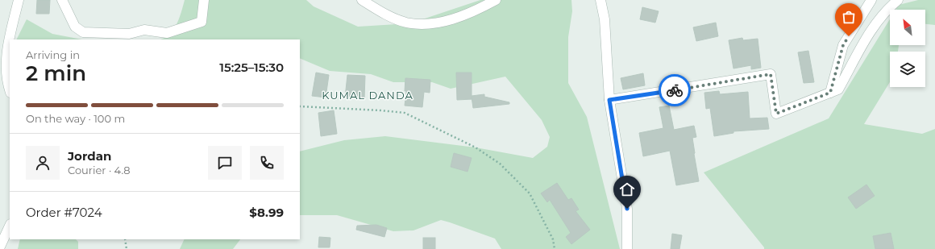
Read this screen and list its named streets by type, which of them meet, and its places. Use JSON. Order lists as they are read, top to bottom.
{
  "districts": ["KUMAL DANDA"],
  "north": "top left",
  "page": {
    "heading": ["2 min", "Arriving in", "15:25–15:30"],
    "panel": [
      "Jordan",
      "Courier · 4.8",
      "Order #7024",
      "$8.99"
    ],
    "bar": "On the way · 100 m"
  }
}
